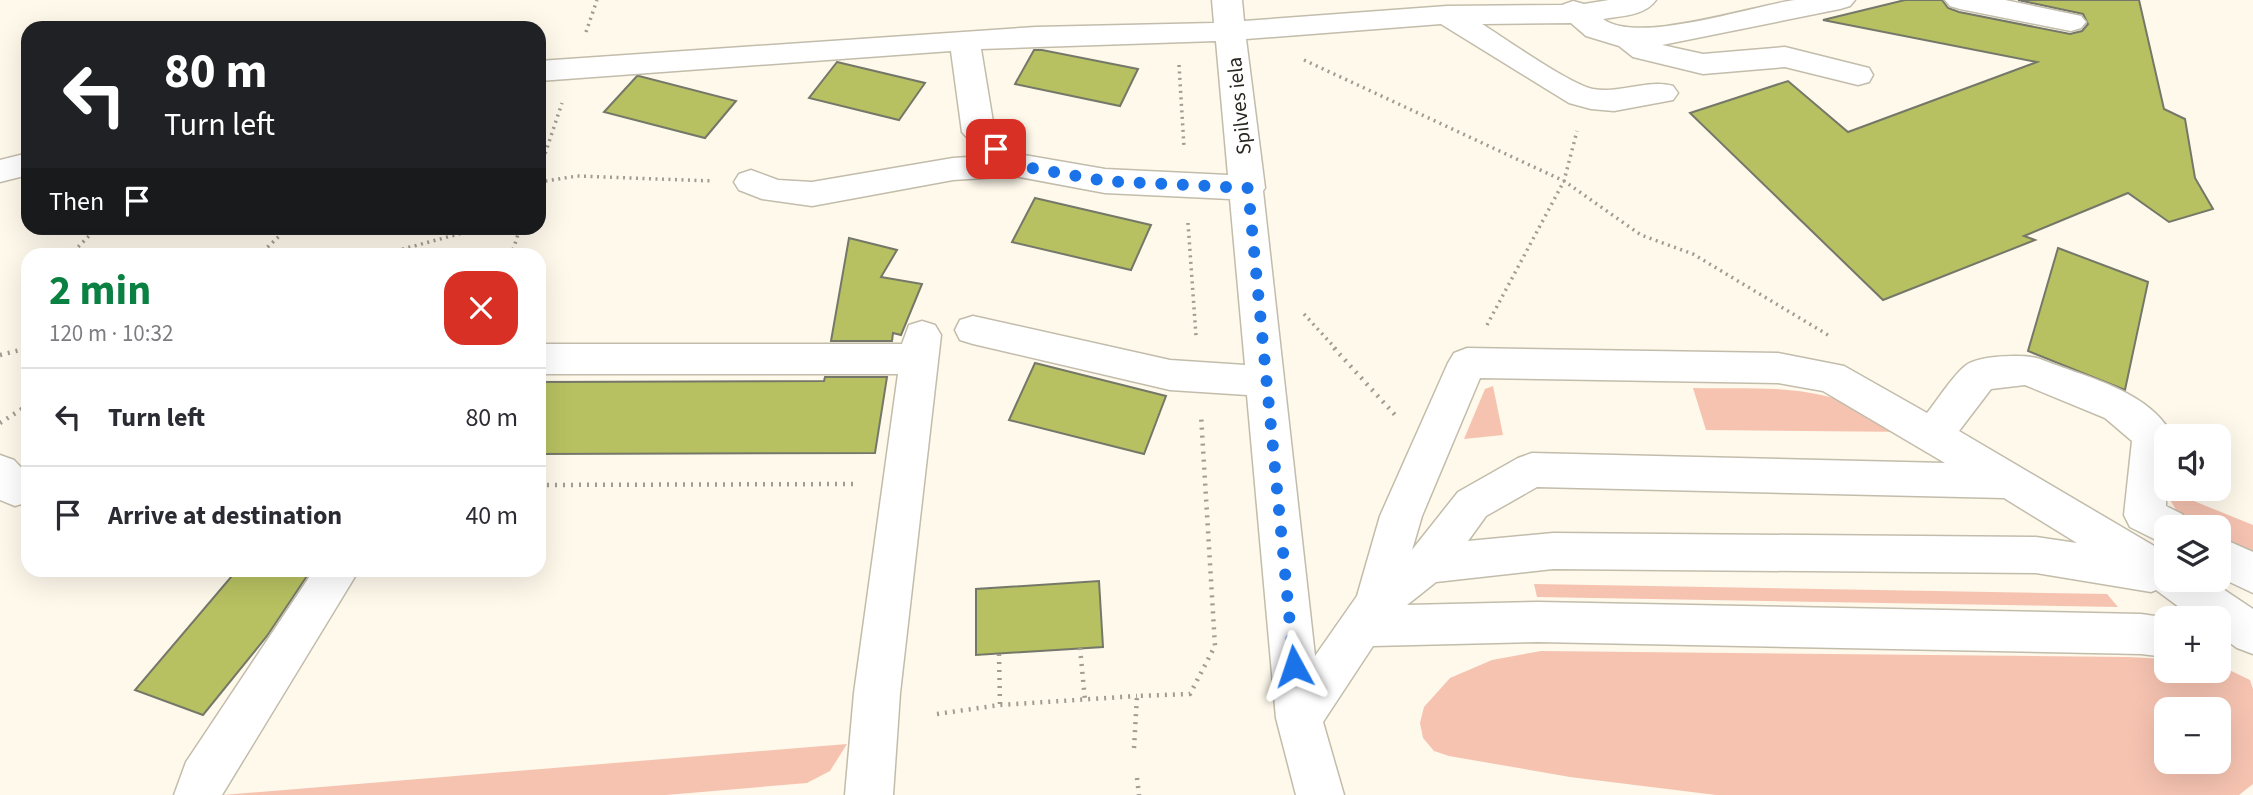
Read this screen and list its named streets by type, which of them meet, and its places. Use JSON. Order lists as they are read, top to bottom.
{
  "streets": {
    "street": ["Spilves iela"]
  },
  "page": {
    "turn": ["80 m", "Turn left"],
    "then": "Then",
    "heading": ["2 min", "120 m · 10:32"],
    "list": [
      {
        "name": "Turn left",
        "value": "80 m"
      },
      {
        "name": "Arrive at destination",
        "value": "40 m"
      }
    ],
    "map_buttons": ["+", "−"]
  }
}
